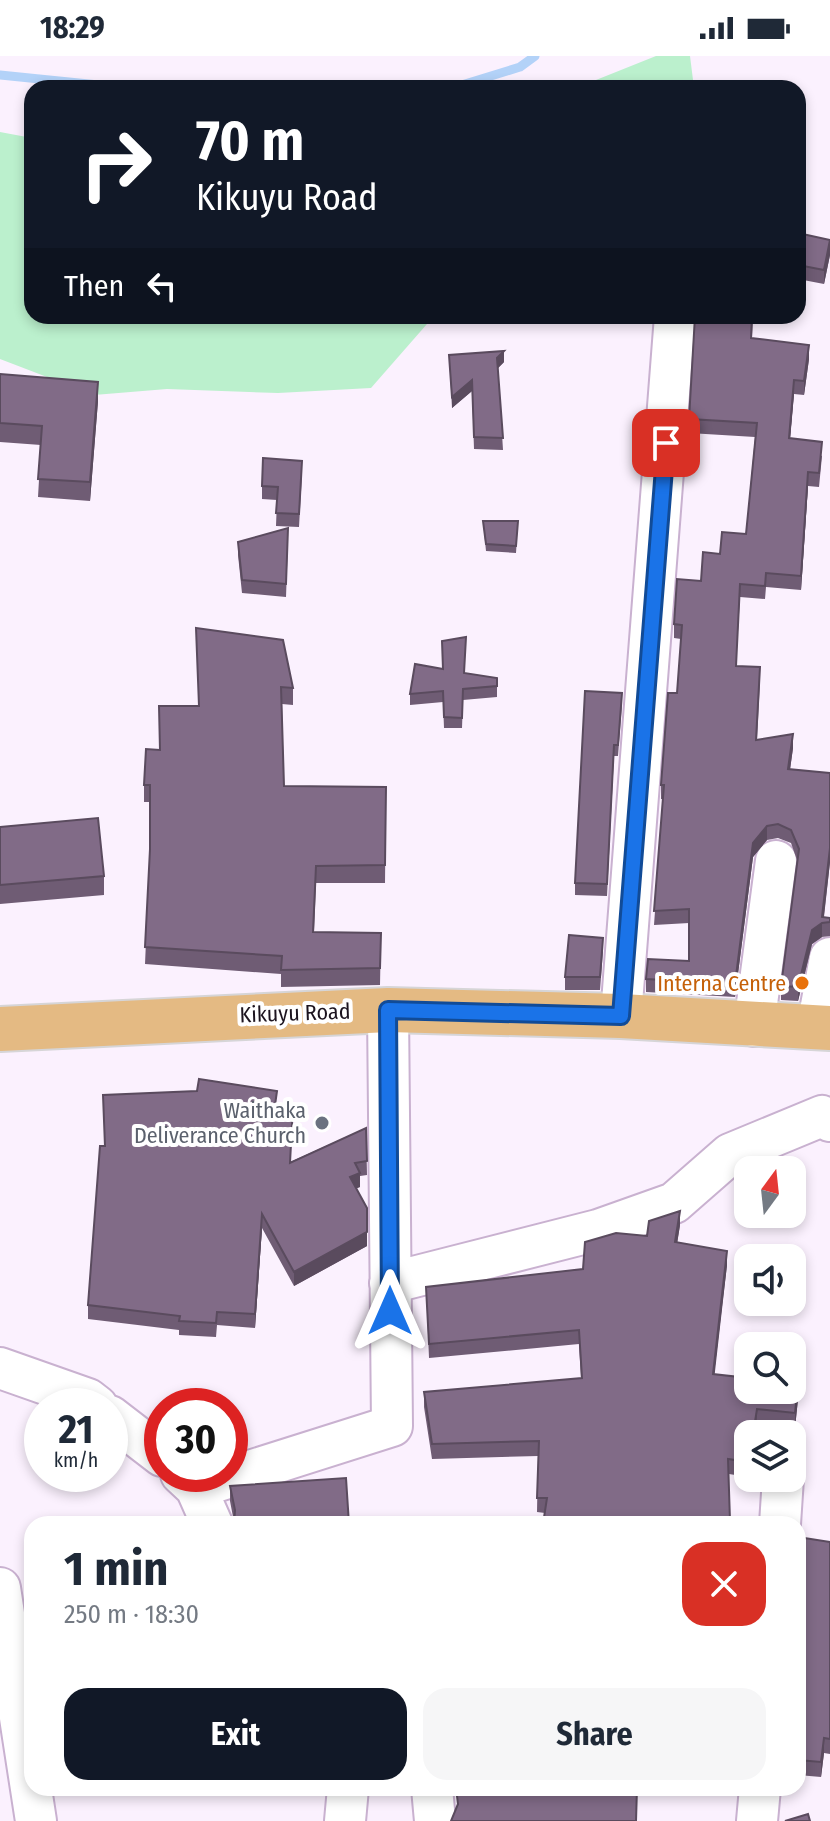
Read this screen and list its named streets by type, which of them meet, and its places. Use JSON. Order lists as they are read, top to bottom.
{
  "streets": {
    "main road": ["Kikuyu Road"]
  },
  "places": ["Interna Centre", "Waithaka Deliverance Church"],
  "north": "top",
  "page": {
    "status": "18:29",
    "turn": ["70 m", "Kikuyu Road"],
    "then": "Then",
    "speed": "21 km/h",
    "limit": "30",
    "heading": ["1 min", "250 m · 18:30"],
    "buttons": ["Exit", "Share"]
  }
}
